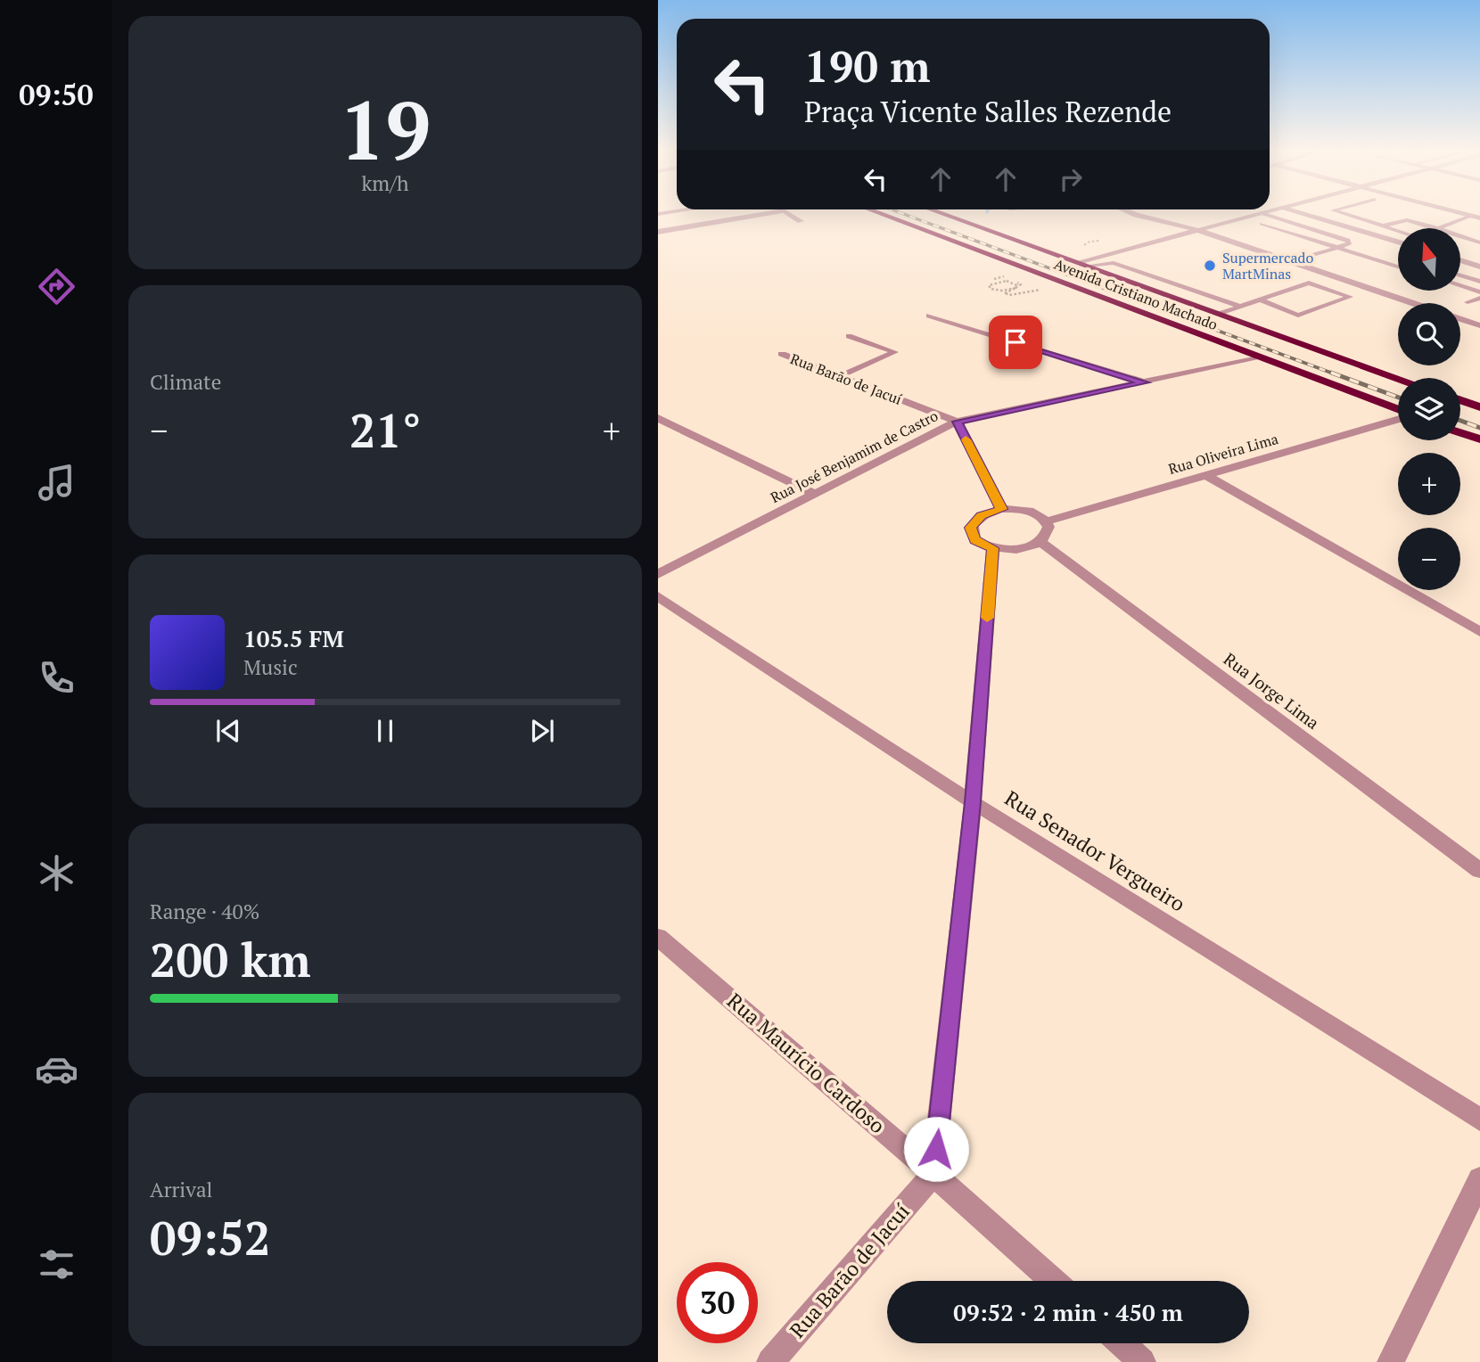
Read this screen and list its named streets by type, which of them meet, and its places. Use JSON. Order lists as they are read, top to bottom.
{
  "streets": {
    "highway": ["Avenida Cristiano Machado"],
    "street": [
      "Rua Barão de Jacuí",
      "Rua Oliveira Lima",
      "Rua José Benjamim de Castro",
      "Rua Jorge Lima",
      "Rua Senador Vergueiro",
      "Rua Maurício Cardoso"
    ]
  },
  "crossings": [
    ["Avenida Cristiano Machado", "Rua José Benjamim de Castro"],
    ["Rua Barão de Jacuí", "Rua José Benjamim de Castro"],
    ["Rua Barão de Jacuí", "Rua Maurício Cardoso"]
  ],
  "places": ["Supermercado MartMinas"],
  "north": "top",
  "page": {
    "tabs": "09:50",
    "tile": [
      ["19", "km/h"],
      "Climate",
      ["Range · 40%", "200 km"],
      ["Arrival", "09:52"]
    ],
    "turn": ["190 m", "Praça Vicente Salles Rezende"],
    "map_buttons": ["+", "−"],
    "heat": ["−", "21°", "+"],
    "song": ["105.5 FM", "Music"],
    "limit": "30",
    "trip": "09:52 · 2 min · 450 m"
  }
}
